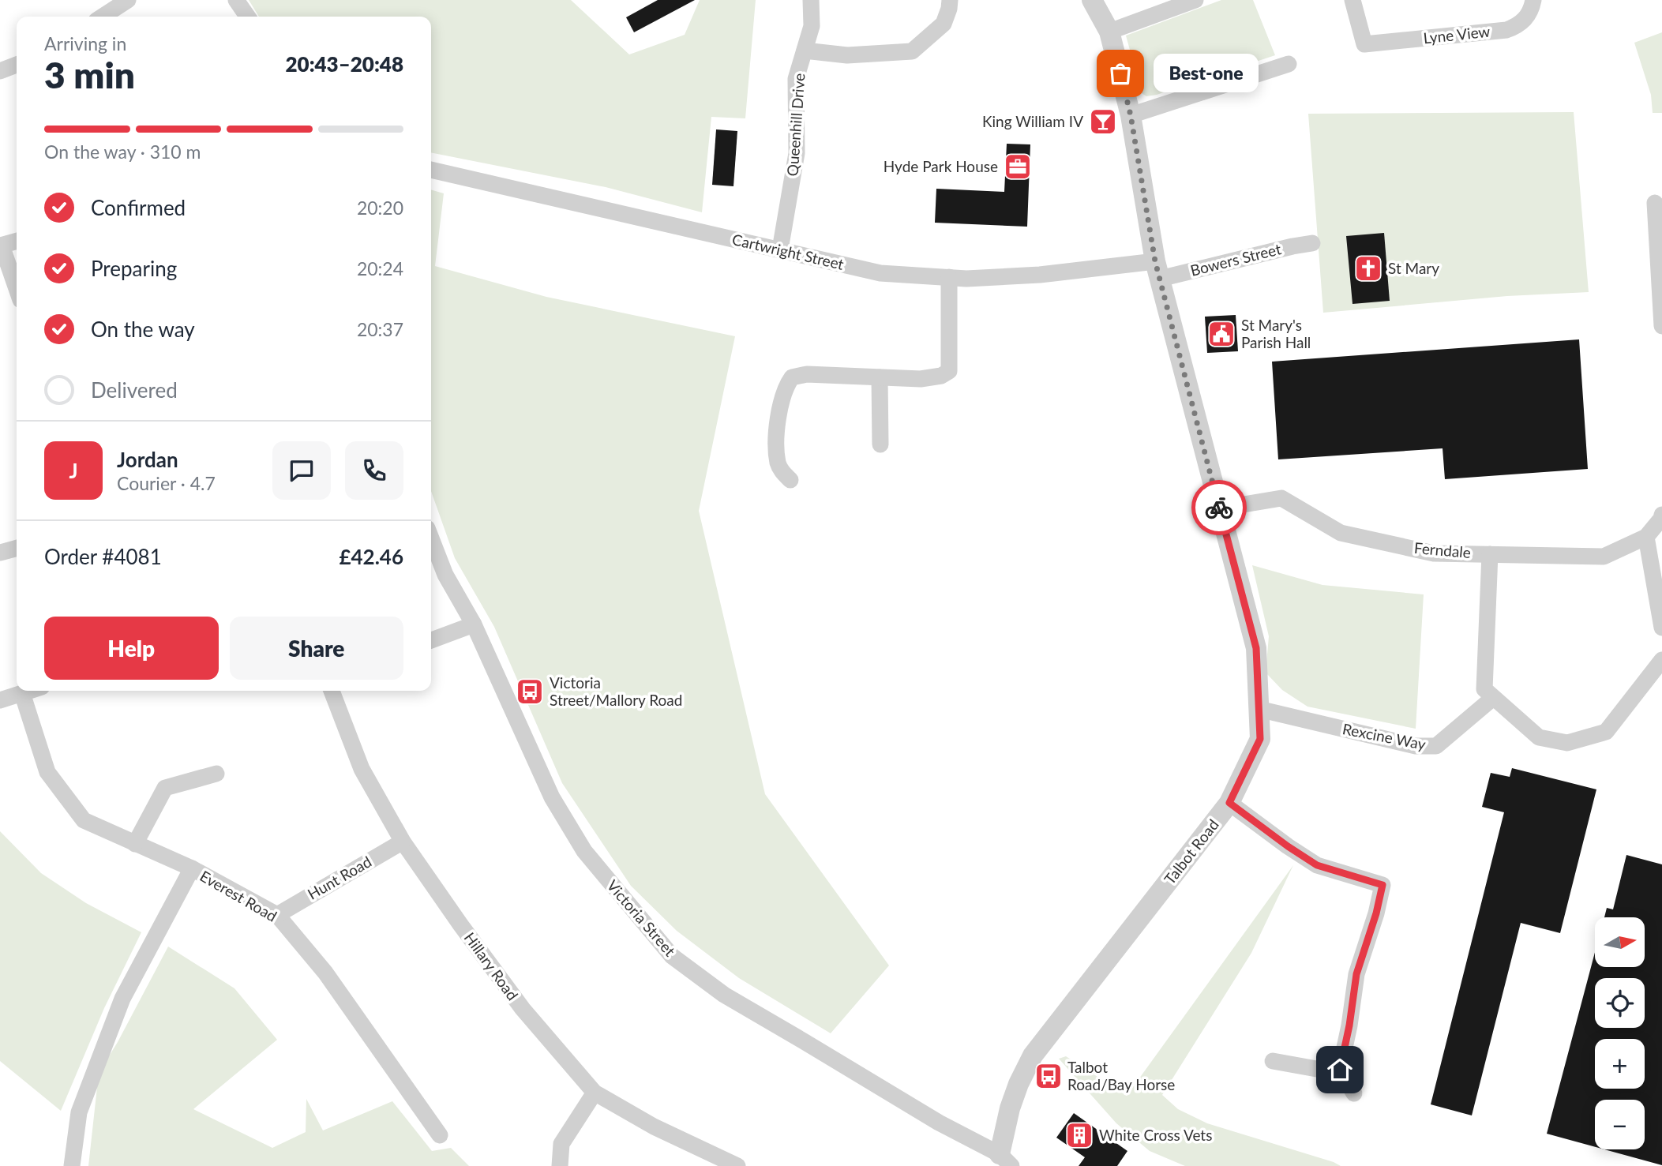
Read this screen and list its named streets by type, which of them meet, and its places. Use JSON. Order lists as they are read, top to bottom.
{
  "streets": {
    "street": [
      "Lyne View",
      "Queenhill Drive",
      "Cartwright Street",
      "Bowers Street",
      "Ferndale",
      "Rexcine Way",
      "Talbot Road",
      "Hunt Road",
      "Everest Road",
      "Victoria Street",
      "Hillary Road"
    ]
  },
  "crossings": [
    ["Queenhill Drive", "Cartwright Street"],
    ["Cartwright Street", "Bowers Street"],
    ["Cartwright Street", "Talbot Road"],
    ["Bowers Street", "Talbot Road"],
    ["Ferndale", "Talbot Road"],
    ["Rexcine Way", "Talbot Road"],
    ["Talbot Road", "Victoria Street"],
    ["Hunt Road", "Everest Road"],
    ["Hunt Road", "Hillary Road"]
  ],
  "places": {
    "other": ["Best-one"],
    "bar": ["King William IV"],
    "office": ["Hyde Park House"],
    "church": ["St Mary"],
    "public building": ["St Mary's Parish Hall"],
    "bus stop": ["Victoria Street/Mallory Road", "Talbot Road/Bay Horse"],
    "building": ["White Cross Vets"]
  },
  "north": "right",
  "page": {
    "heading": ["3 min", "Arriving in", "20:43–20:48"],
    "panel": [
      "Jordan",
      "Courier · 4.7",
      "Order #4081",
      "£42.46"
    ],
    "bubble": "Best-one",
    "bar": "On the way · 310 m",
    "list": [
      ["Confirmed", "20:20"],
      ["Preparing", "20:24"],
      ["On the way", "20:37"],
      "Delivered"
    ],
    "round": "J",
    "buttons": ["Help", "Share"],
    "map_buttons": ["+", "−"]
  }
}
